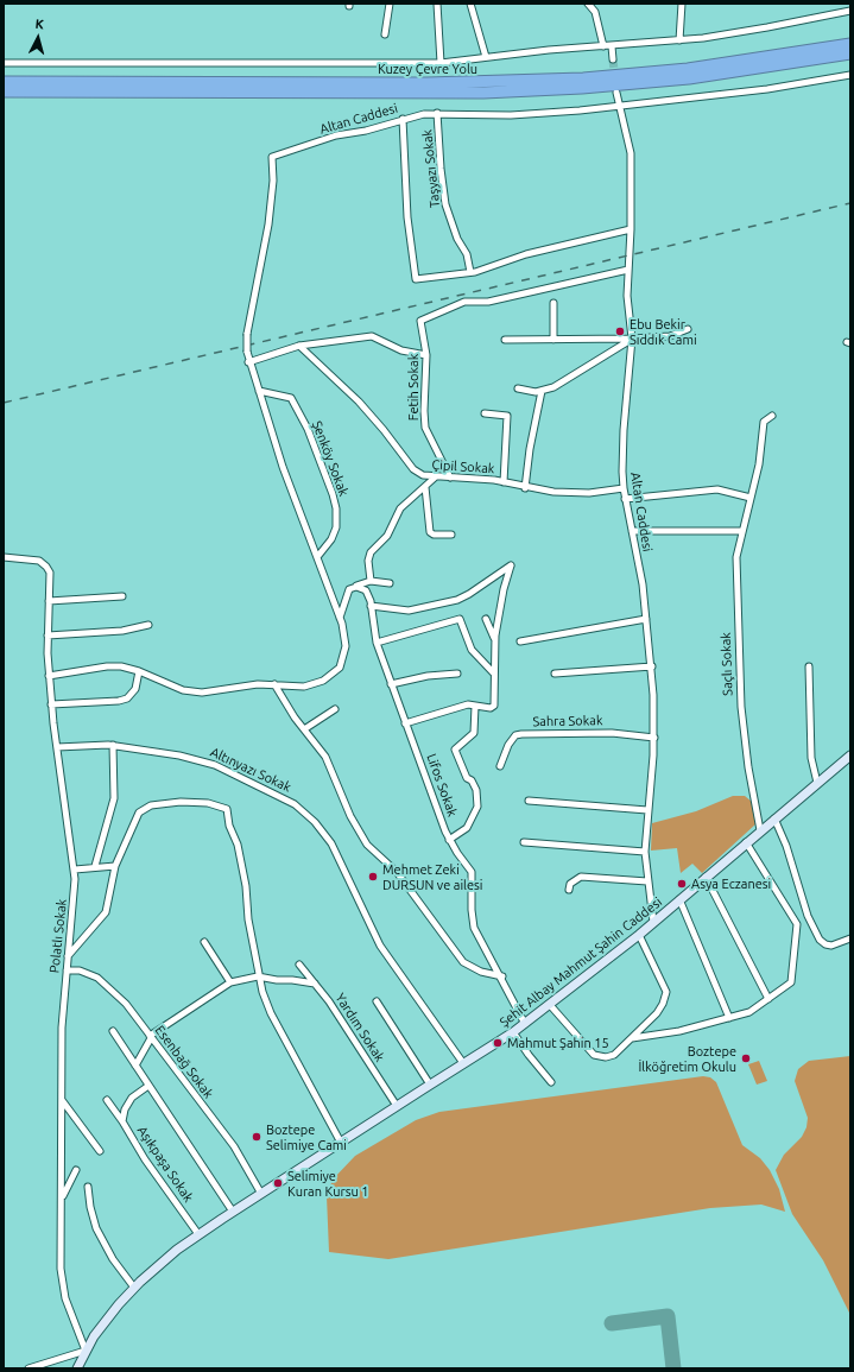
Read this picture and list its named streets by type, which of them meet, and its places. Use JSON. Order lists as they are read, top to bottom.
{
  "streets": {
    "highway": ["Kuzey Çevre Yolu"],
    "street": [
      "Altan Caddesi",
      "Taşyazı Sokak",
      "Fetih Sokak",
      "Şenköy Sokak",
      "Çipil Sokak",
      "Saçlı Sokak",
      "Sahra Sokak",
      "Altınyazı Sokak",
      "Lifos Sokak",
      "Polatlı Sokak",
      "Şehit Albay Mahmut Şahin Caddesi",
      "Yardım Sokak",
      "Esenbağ Sokak",
      "Aşıkpaşa Sokak"
    ]
  },
  "crossings": [
    ["Altan Caddesi", "Taşyazı Sokak"],
    ["Altan Caddesi", "Fetih Sokak"],
    ["Altan Caddesi", "Çipil Sokak"],
    ["Altan Caddesi", "Sahra Sokak"],
    ["Altan Caddesi", "Şehit Albay Mahmut Şahin Caddesi"],
    ["Fetih Sokak", "Çipil Sokak"],
    ["Saçlı Sokak", "Şehit Albay Mahmut Şahin Caddesi"],
    ["Altınyazı Sokak", "Polatlı Sokak"],
    ["Altınyazı Sokak", "Şehit Albay Mahmut Şahin Caddesi"],
    ["Lifos Sokak", "Şehit Albay Mahmut Şahin Caddesi"],
    ["Polatlı Sokak", "Şehit Albay Mahmut Şahin Caddesi"],
    ["Polatlı Sokak", "Esenbağ Sokak"],
    ["Şehit Albay Mahmut Şahin Caddesi", "Yardım Sokak"],
    ["Şehit Albay Mahmut Şahin Caddesi", "Esenbağ Sokak"],
    ["Şehit Albay Mahmut Şahin Caddesi", "Aşıkpaşa Sokak"]
  ],
  "places": [
    "Ebu Bekir Sıddık Cami",
    "Mehmet Zeki DURSUN ve ailesi",
    "Asya Eczanesi",
    "Mahmut Şahin 15",
    "Boztepe İlköğretim Okulu",
    "Boztepe Selimiye Cami",
    "Selimiye Kuran Kursu 1"
  ],
  "north": "top"
}
